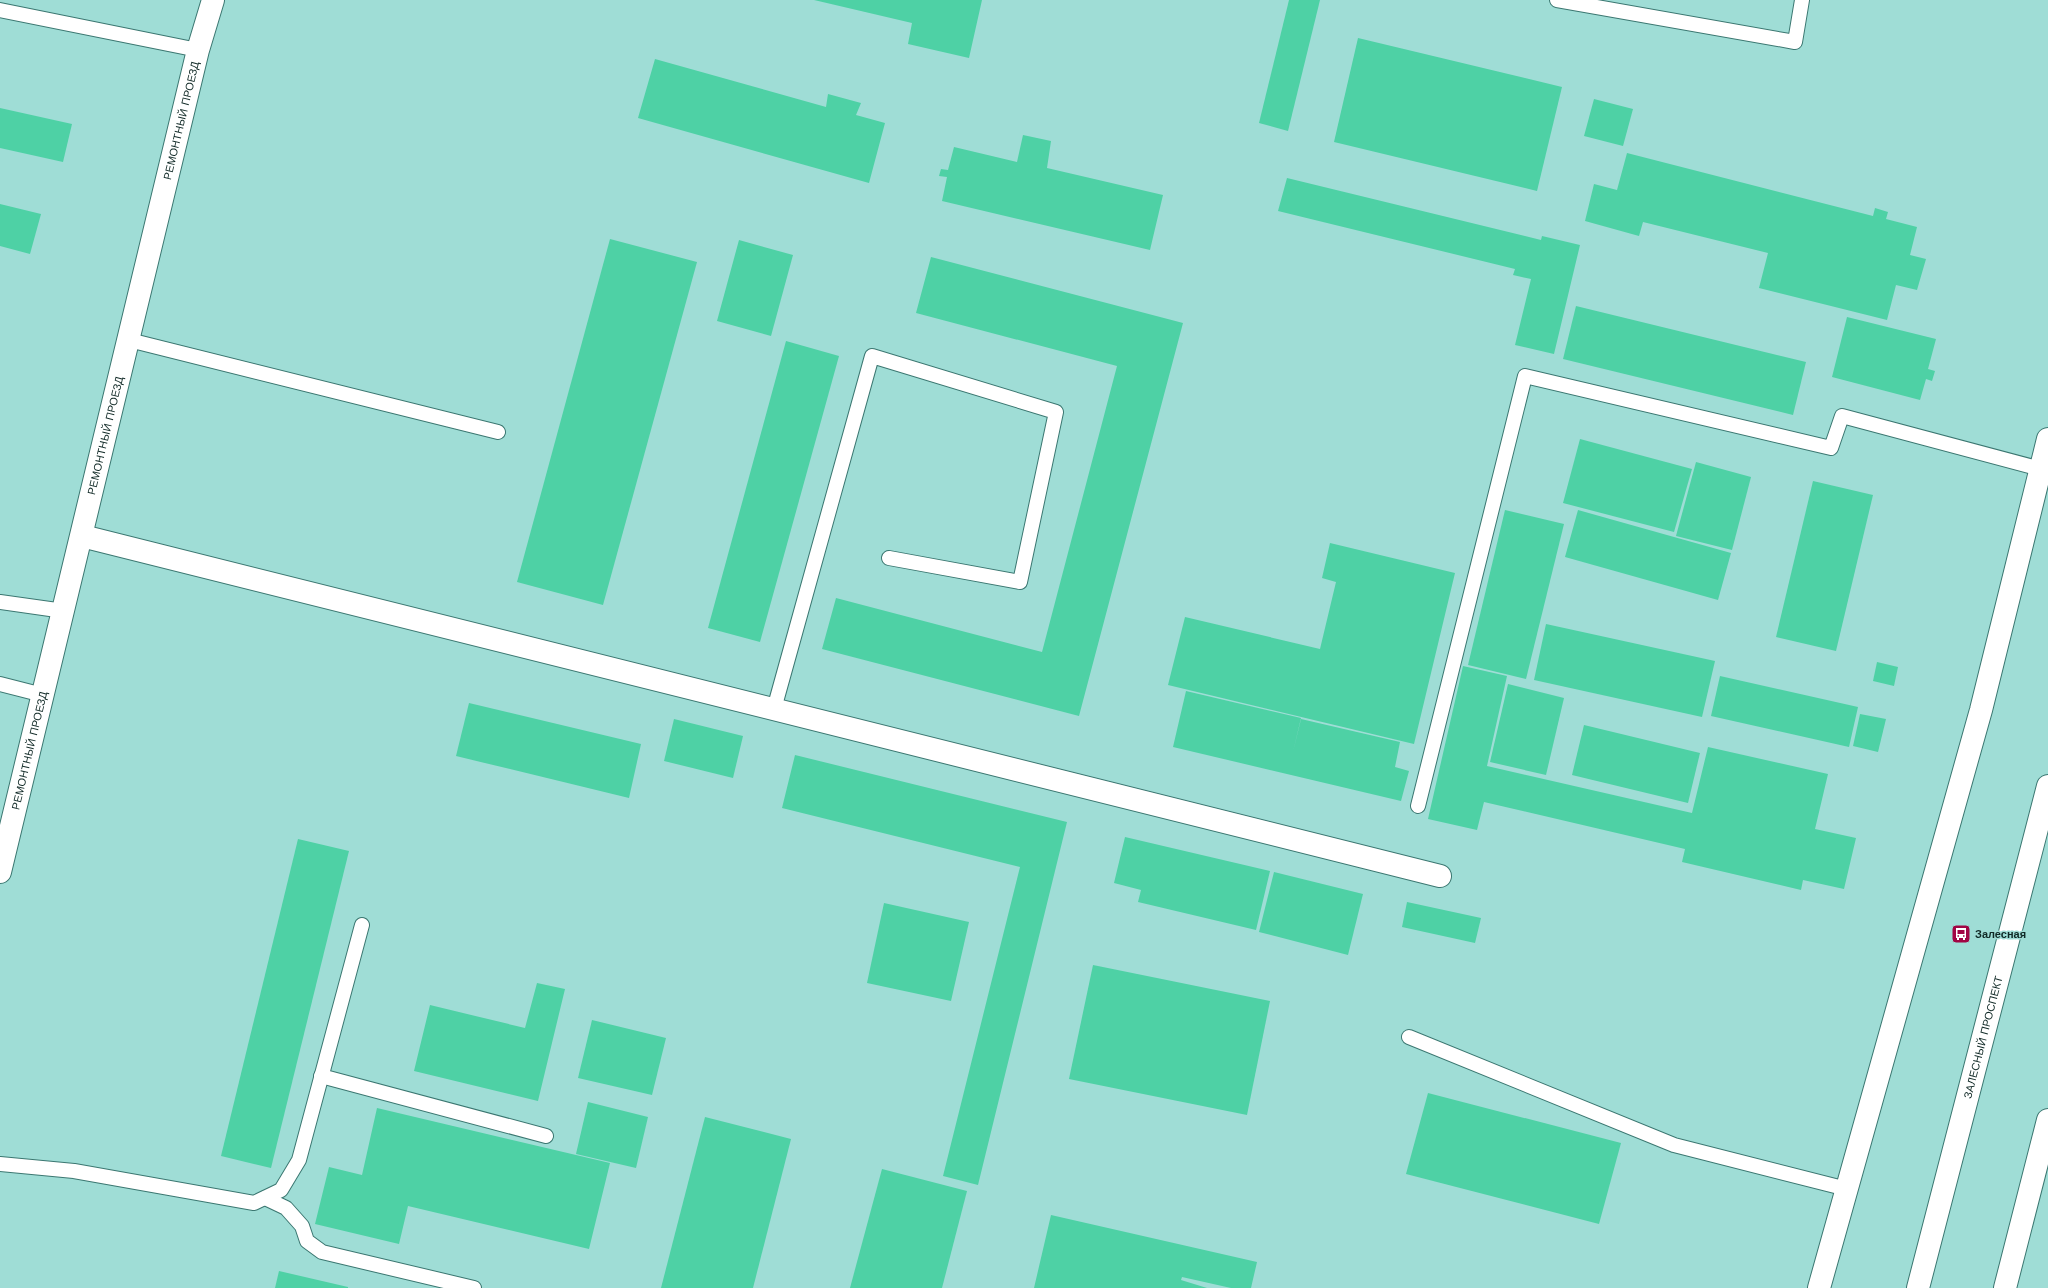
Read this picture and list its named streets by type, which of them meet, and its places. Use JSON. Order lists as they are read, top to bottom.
{
  "streets": {
    "street": ["РЕМОНТНЫЙ ПРОЕЗД", "ЗАЛЕСНЫЙ ПРОСПЕКТ"]
  },
  "places": {
    "bus stop": ["Залесная"]
  }
}
